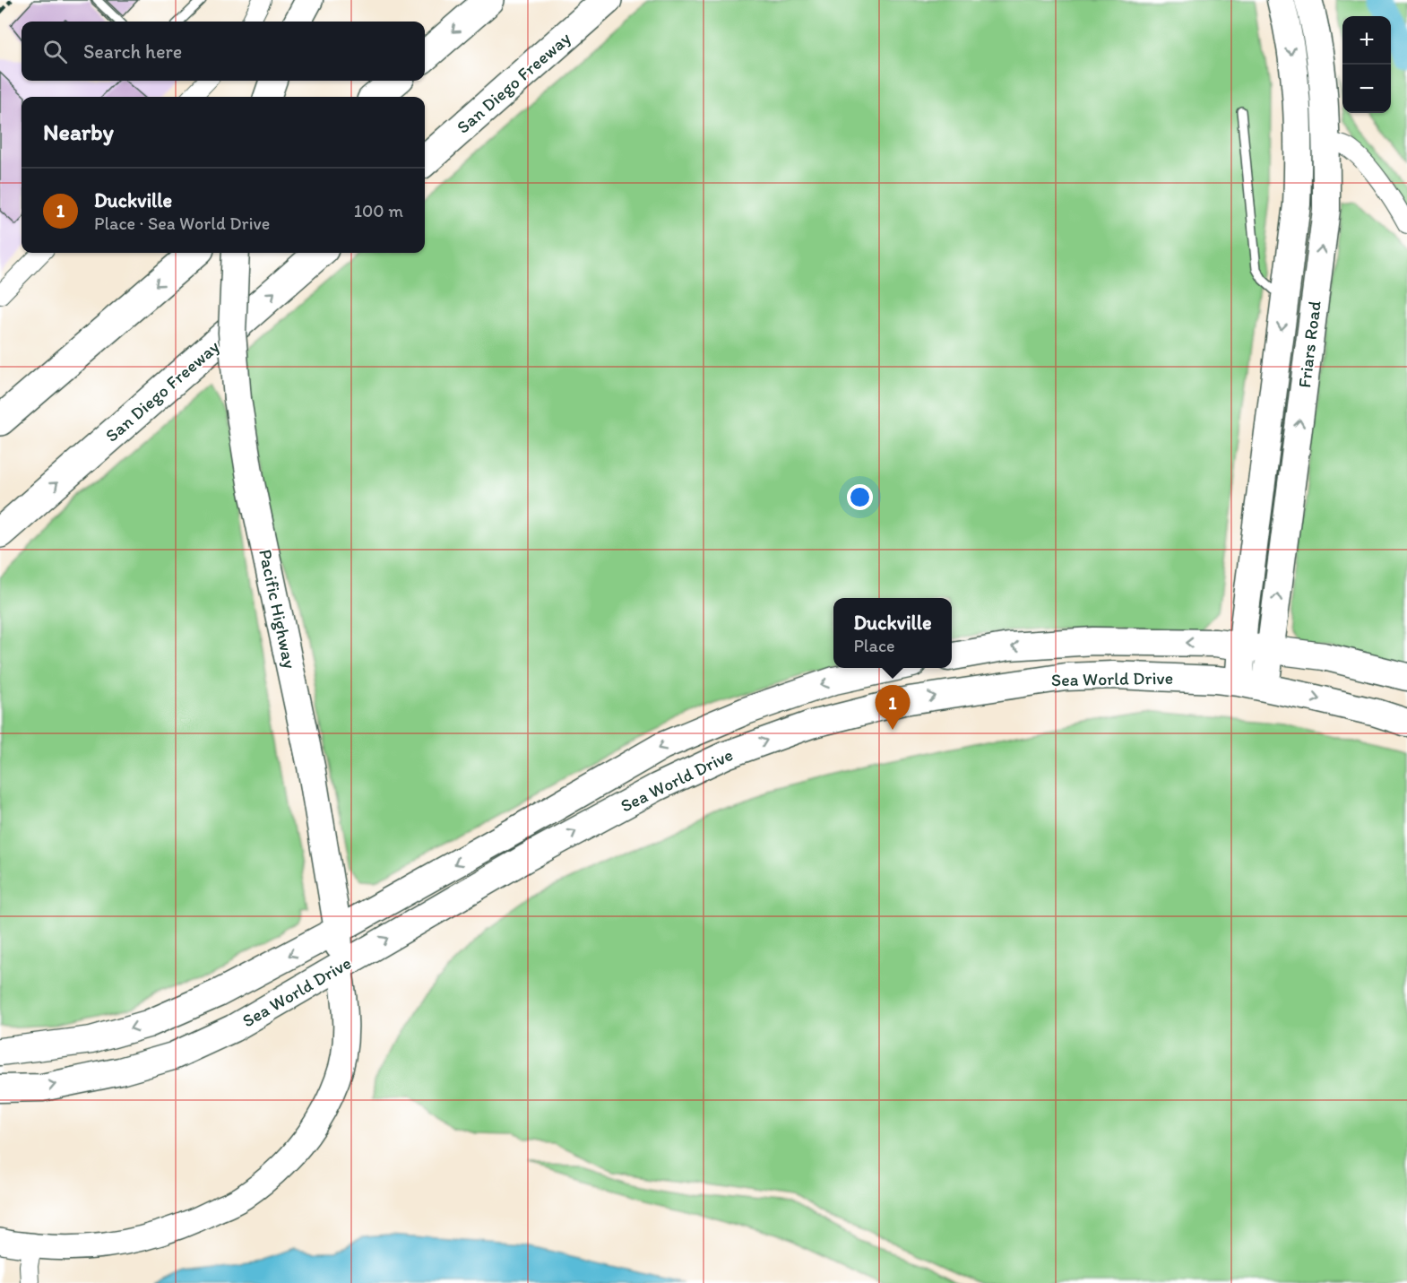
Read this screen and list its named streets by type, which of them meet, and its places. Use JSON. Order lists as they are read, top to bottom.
{
  "streets": {
    "highway": ["San Diego Freeway"],
    "main road": ["Friars Road", "Pacific Highway", "Sea World Drive"]
  },
  "crossings": [
    ["Friars Road", "Sea World Drive"],
    ["Pacific Highway", "Sea World Drive"]
  ],
  "page": {
    "map_buttons": ["+", "−"],
    "search": "Search here",
    "heading": "Nearby",
    "list": [
      {
        "mark": "1",
        "name": "Duckville",
        "note": "Place · Sea World Drive",
        "value": "100 m"
      }
    ],
    "popup": ["Duckville", "Place"],
    "pins": "1"
  }
}
